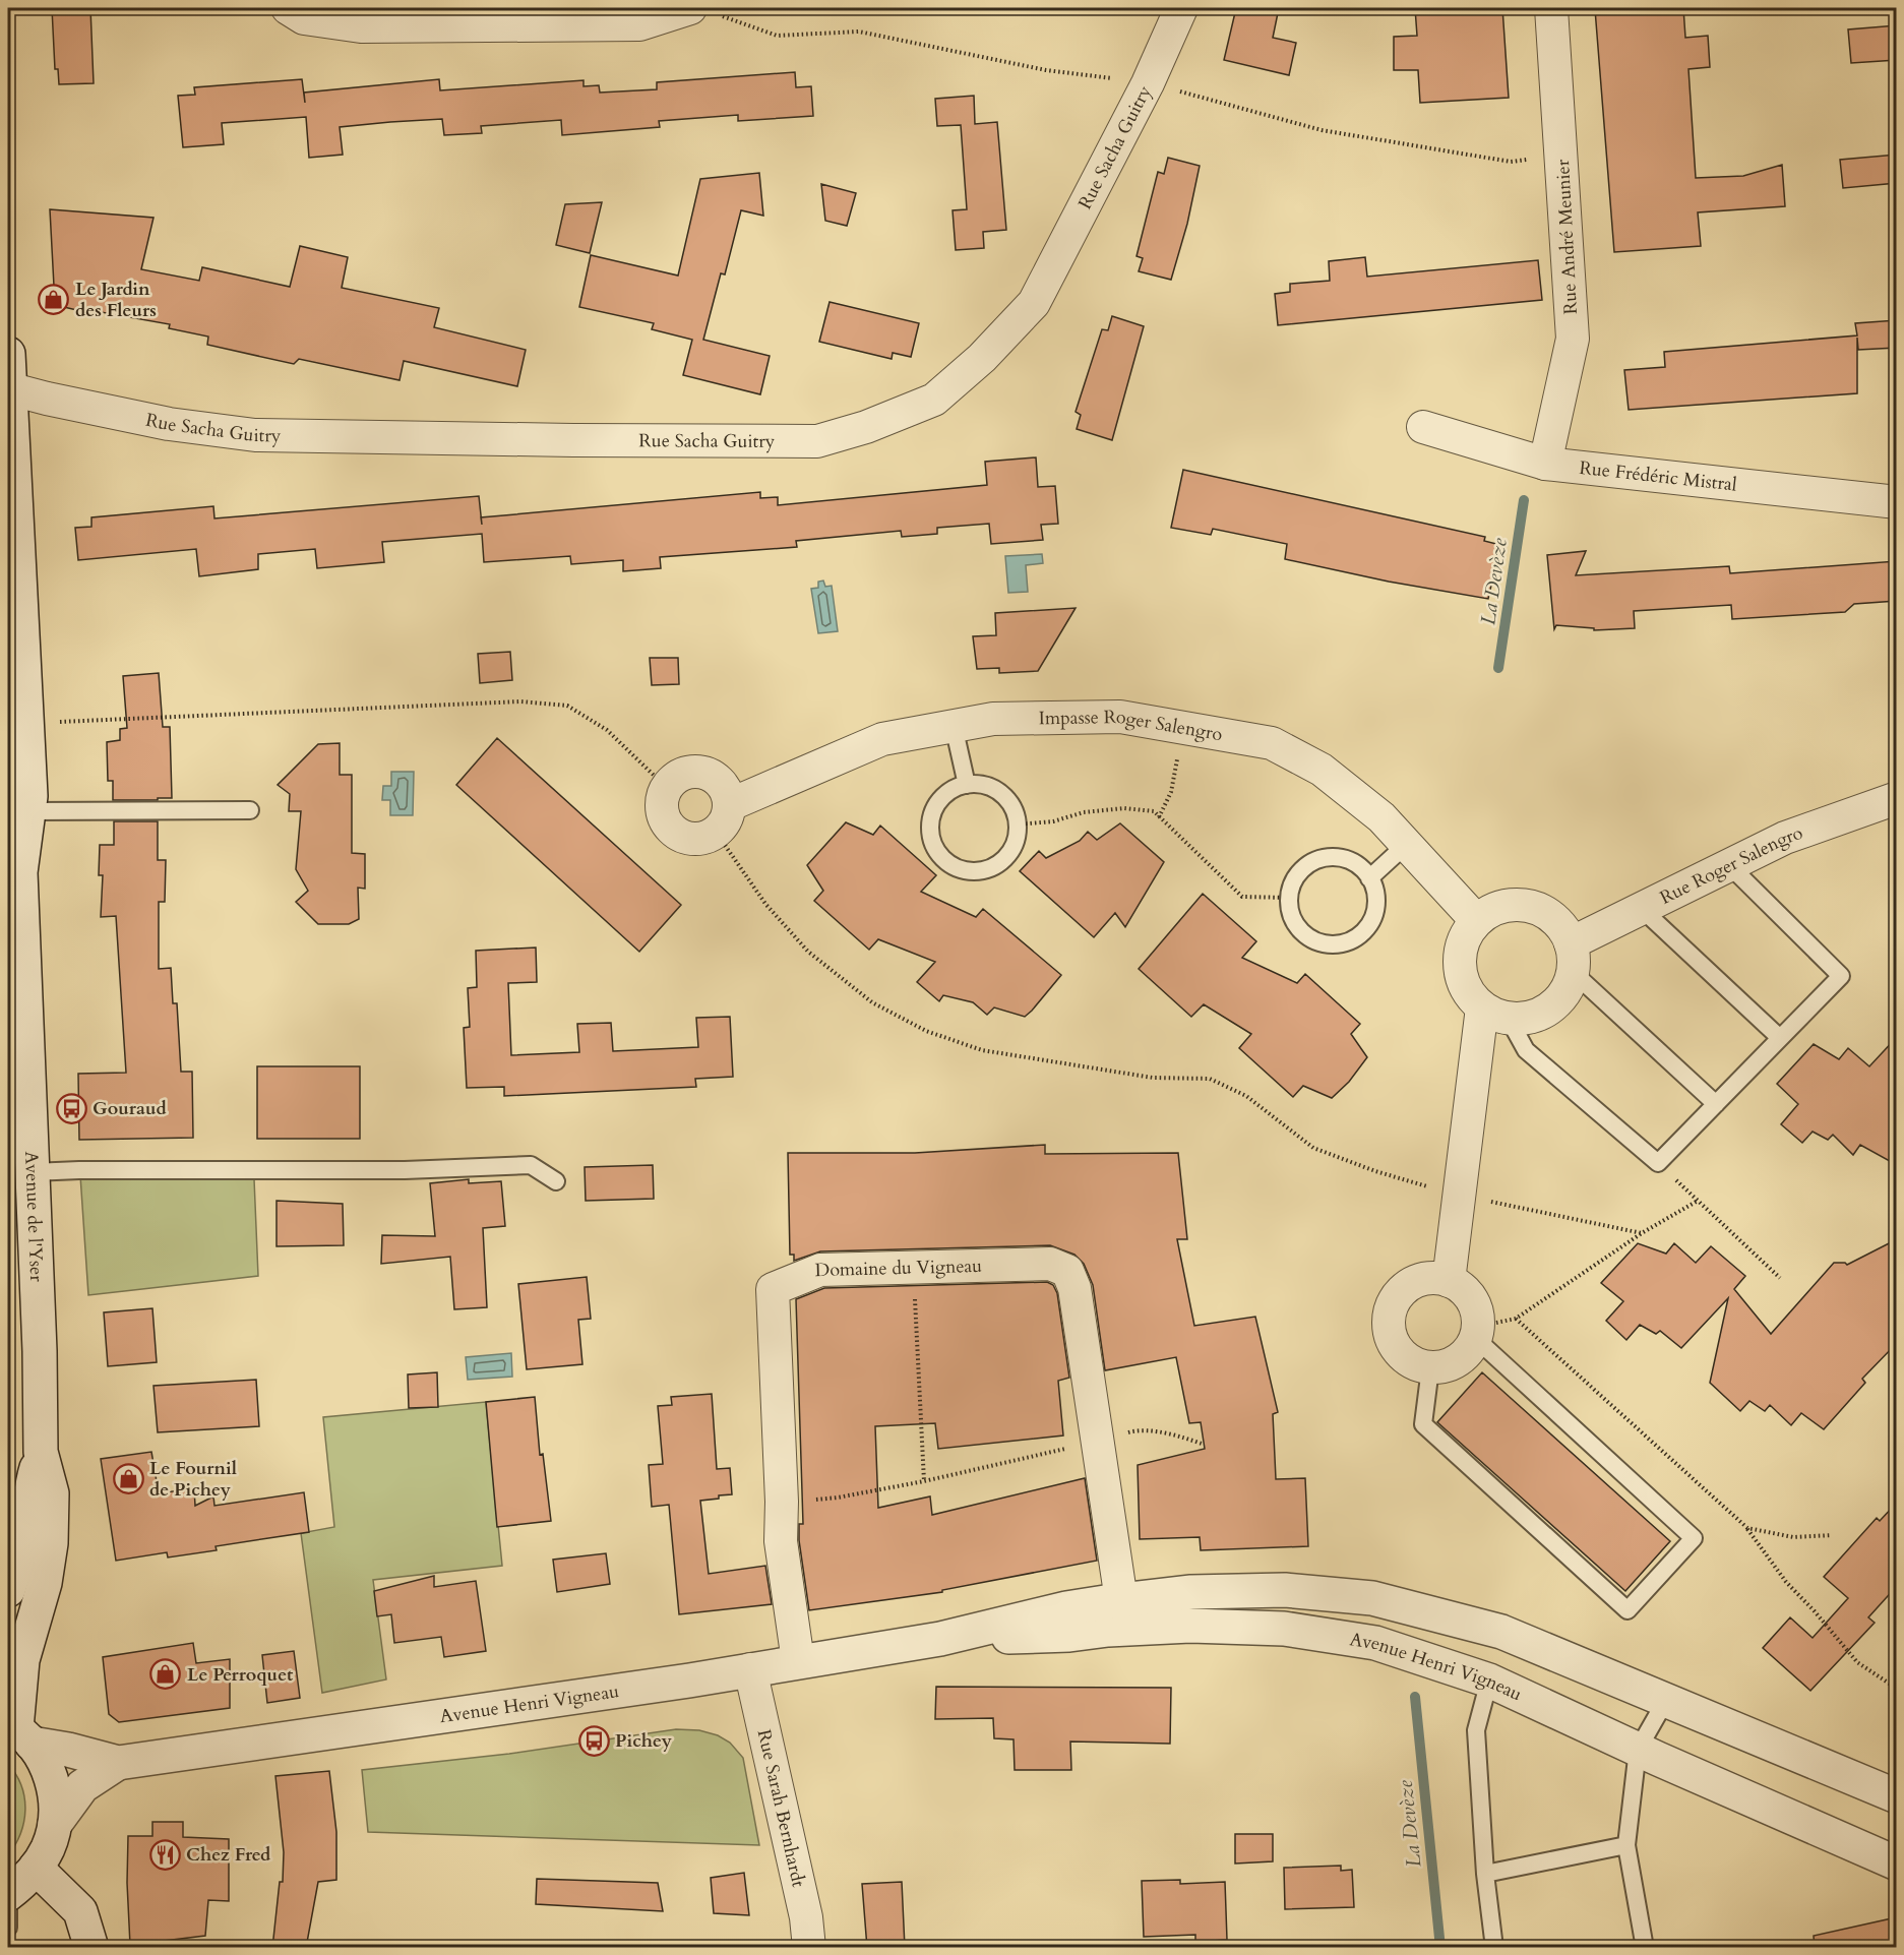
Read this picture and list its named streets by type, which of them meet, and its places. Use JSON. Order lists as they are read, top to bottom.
{
  "streets": {
    "street": [
      "Rue Sacha Guitry",
      "Rue André Meunier",
      "Rue Frédéric Mistral",
      "Impasse Roger Salengro",
      "Rue Roger Salengro",
      "Avenue de l'Yser",
      "Domaine du Vigneau",
      "Avenue Henri Vigneau",
      "Rue Sarah Bernhardt"
    ]
  },
  "crossings": [
    ["Rue Sacha Guitry", "Avenue de l'Yser"],
    ["Rue André Meunier", "Rue Frédéric Mistral"],
    ["Impasse Roger Salengro", "Rue Roger Salengro"],
    ["Avenue de l'Yser", "Avenue Henri Vigneau"],
    ["Domaine du Vigneau", "Avenue Henri Vigneau"],
    ["Avenue Henri Vigneau", "Rue Sarah Bernhardt"]
  ],
  "water": ["La Devèze"],
  "places": {
    "shop": ["Le Jardin des Fleurs", "Le Fournil de Pichey", "Le Perroquet"],
    "bus stop": ["Gouraud", "Pichey"],
    "restaurant": ["Chez Fred"]
  }
}
